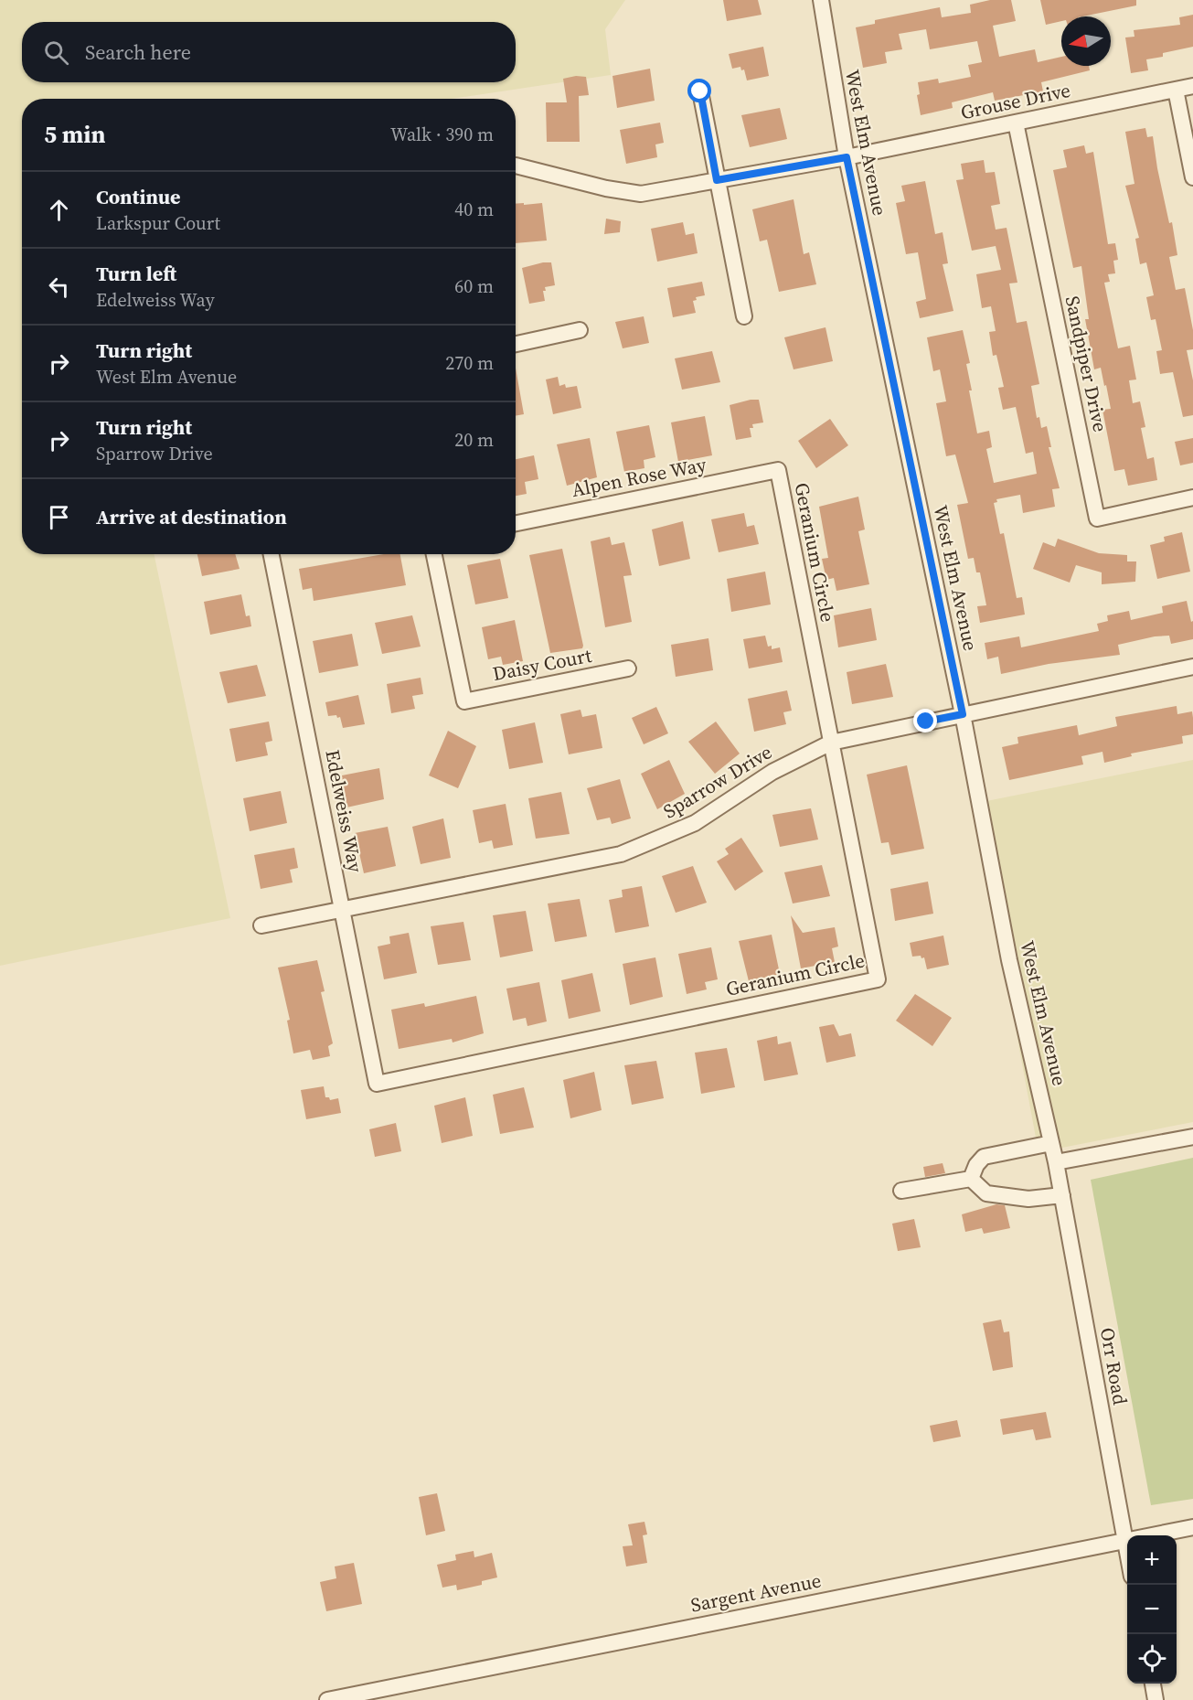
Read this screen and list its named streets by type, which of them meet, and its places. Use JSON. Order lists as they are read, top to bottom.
{
  "streets": {
    "street": [
      "Grouse Drive",
      "West Elm Avenue",
      "Sandpiper Drive",
      "Alpen Rose Way",
      "Geranium Circle",
      "Daisy Court",
      "Sparrow Drive",
      "Edelweiss Way",
      "Orr Road",
      "Sargent Avenue"
    ]
  },
  "crossings": [
    ["Grouse Drive", "West Elm Avenue"],
    ["Grouse Drive", "Sandpiper Drive"],
    ["West Elm Avenue", "Sparrow Drive"],
    ["West Elm Avenue", "Orr Road"],
    ["Alpen Rose Way", "Geranium Circle"],
    ["Geranium Circle", "Sparrow Drive"],
    ["Geranium Circle", "Edelweiss Way"],
    ["Sparrow Drive", "Edelweiss Way"],
    ["Orr Road", "Sargent Avenue"]
  ],
  "north": "left",
  "page": {
    "search": "Search here",
    "heading": ["5 min", "Walk · 390 m"],
    "list": [
      ["Continue", "Larkspur Court", "40 m"],
      ["Turn left", "Edelweiss Way", "60 m"],
      ["Turn right", "West Elm Avenue", "270 m"],
      ["Turn right", "Sparrow Drive", "20 m"],
      "Arrive at destination"
    ],
    "map_buttons": ["+", "−"]
  }
}
